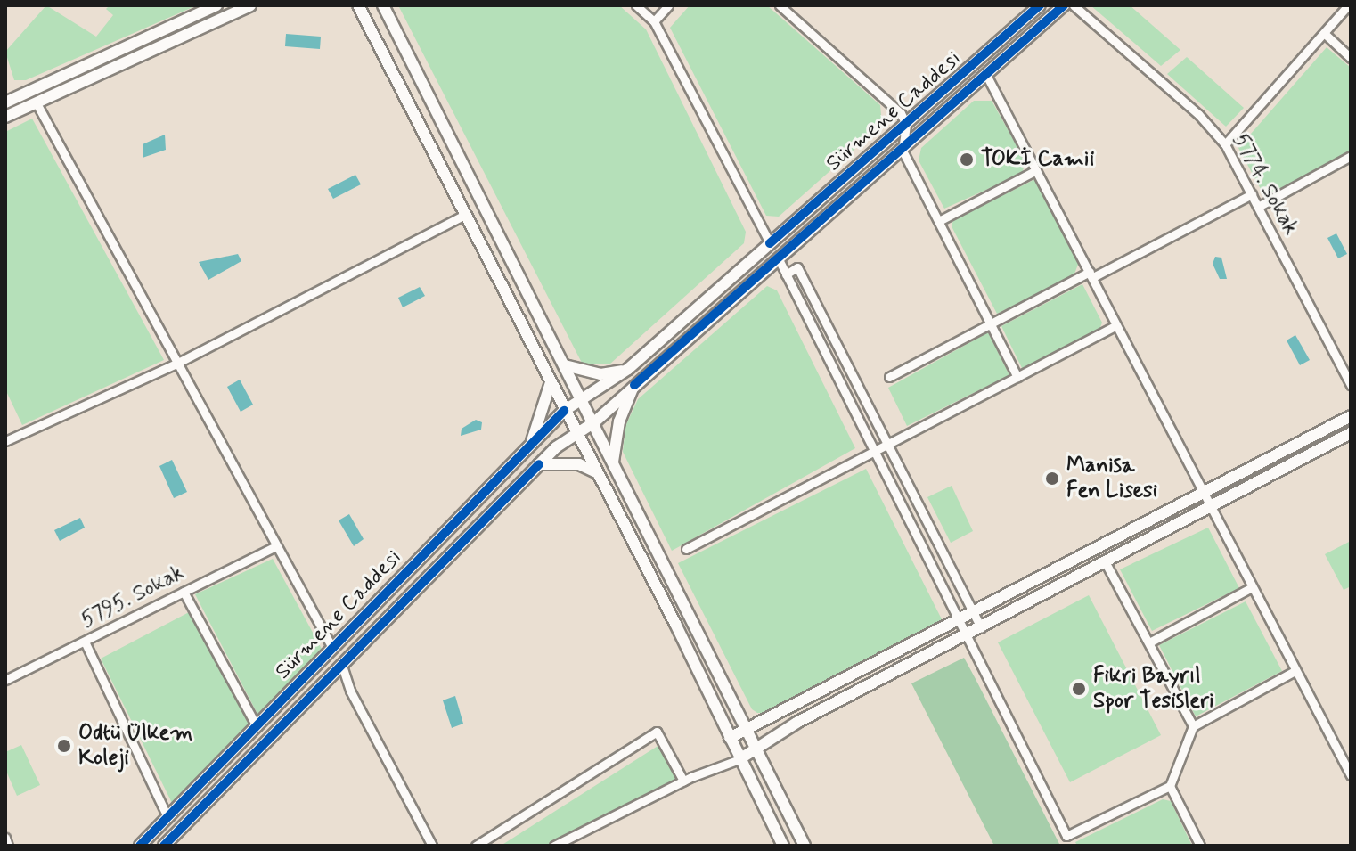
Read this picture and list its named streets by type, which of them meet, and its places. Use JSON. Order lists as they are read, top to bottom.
{
  "streets": {
    "main road": ["Sürmene Caddesi"],
    "street": ["5774. Sokak", "5795. Sokak"]
  },
  "places": [
    "TOKİ Camii",
    "Manisa Fen Lisesi",
    "Fikri Bayrıl Spor Tesisleri",
    "Odtü Ülkem Koleji"
  ]
}
